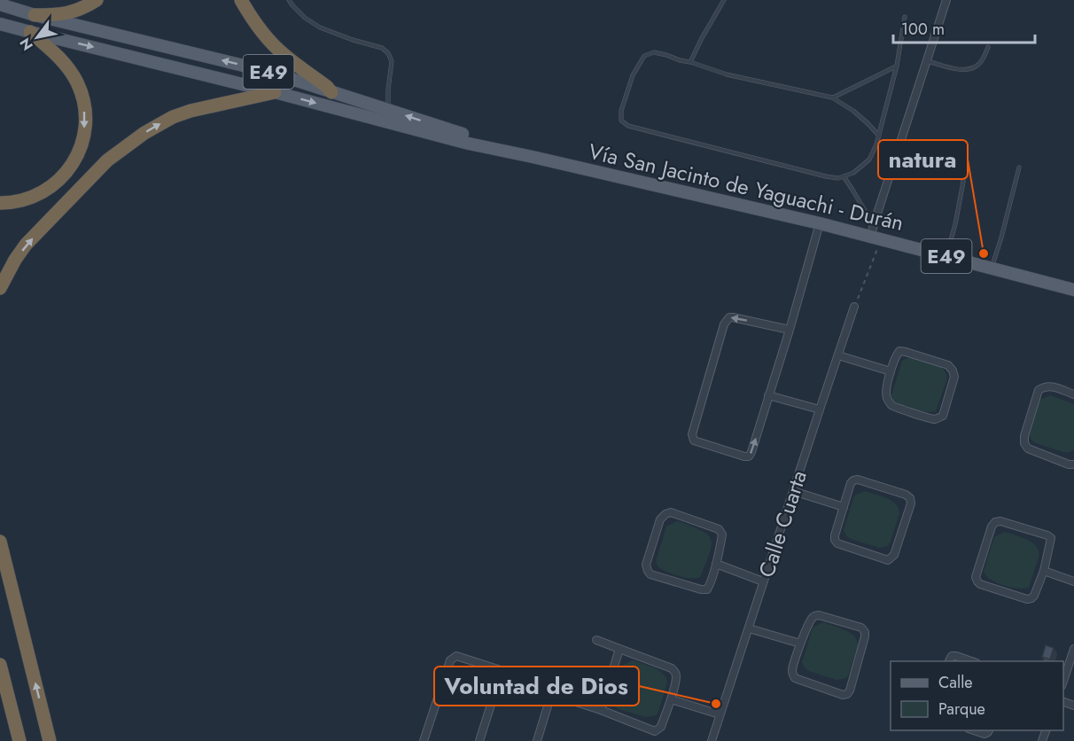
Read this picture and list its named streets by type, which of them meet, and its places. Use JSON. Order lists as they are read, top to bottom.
{
  "streets": {
    "main road": ["E49", "Vía San Jacinto de Yaguachi - Durán"],
    "street": ["Calle Cuarta"]
  },
  "places": ["natura", "Voluntad de Dios"],
  "legend": ["Calle", "Parque"],
  "scale_bar": "100 m",
  "north": "bottom left"
}
